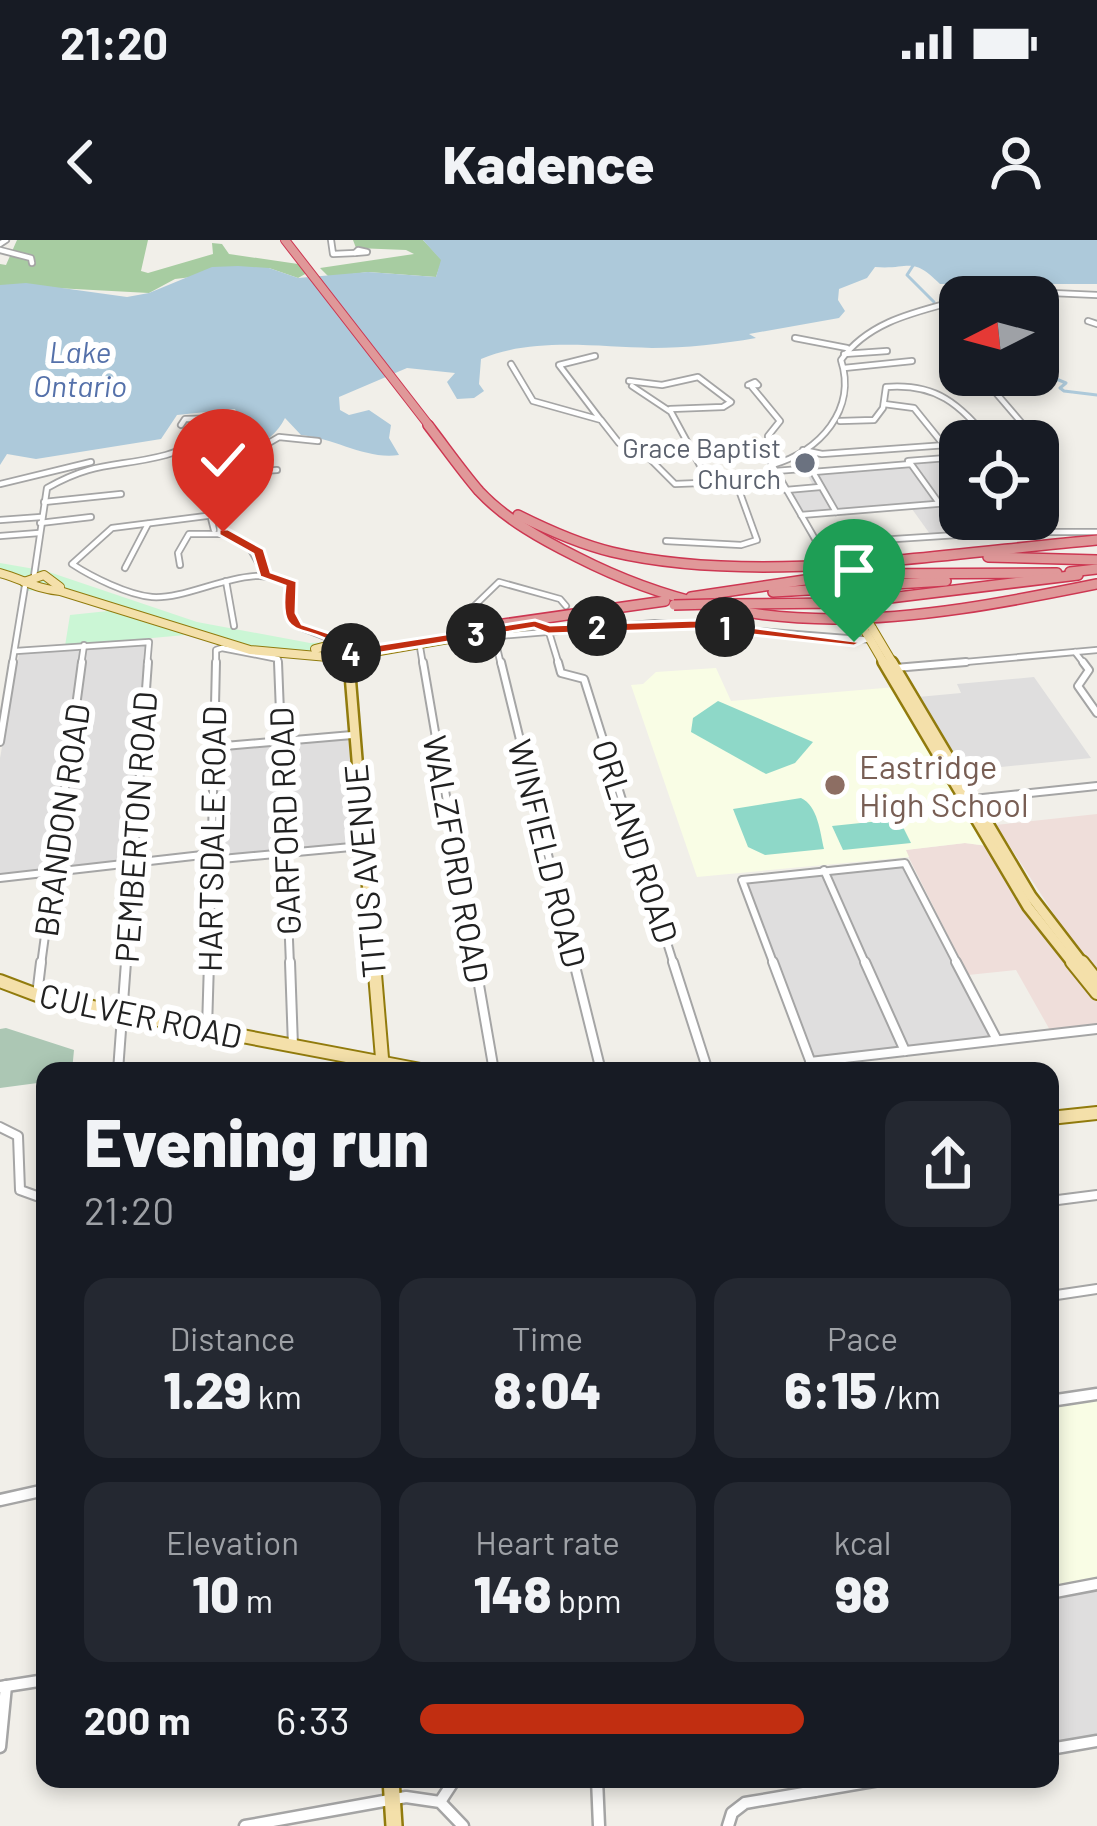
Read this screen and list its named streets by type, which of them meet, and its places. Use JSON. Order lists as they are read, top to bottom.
{
  "streets": {
    "main road": ["TITUS AVENUE", "CULVER ROAD"],
    "street": [
      "BRANDON ROAD",
      "GARFORD ROAD",
      "PEMBERTON ROAD",
      "HARTSDALE ROAD",
      "ORLAND ROAD",
      "WINFIELD ROAD",
      "WALZFORD ROAD"
    ]
  },
  "crossings": [
    ["BRANDON ROAD", "PEMBERTON ROAD"],
    ["BRANDON ROAD", "CULVER ROAD"],
    ["GARFORD ROAD", "HARTSDALE ROAD"],
    ["GARFORD ROAD", "CULVER ROAD"],
    ["PEMBERTON ROAD", "CULVER ROAD"],
    ["HARTSDALE ROAD", "CULVER ROAD"]
  ],
  "water": ["Lake Ontario"],
  "places": ["Grace Baptist Church", "Eastridge High School"],
  "north": "left",
  "page": {
    "status": "21:20",
    "header": "Kadence",
    "pins": [
      "2",
      "1",
      "3",
      "4"
    ],
    "heading": ["Evening run", "21:20"],
    "stats": [
      ["Distance", "1.29 km"],
      ["Time", "8:04"],
      ["Pace", "6:15 /km"],
      ["Elevation", "10 m"],
      ["Heart rate", "148 bpm"],
      ["kcal", "98"]
    ],
    "list": [
      {
        "name": "200 m",
        "note": "6:33"
      }
    ]
  }
}
